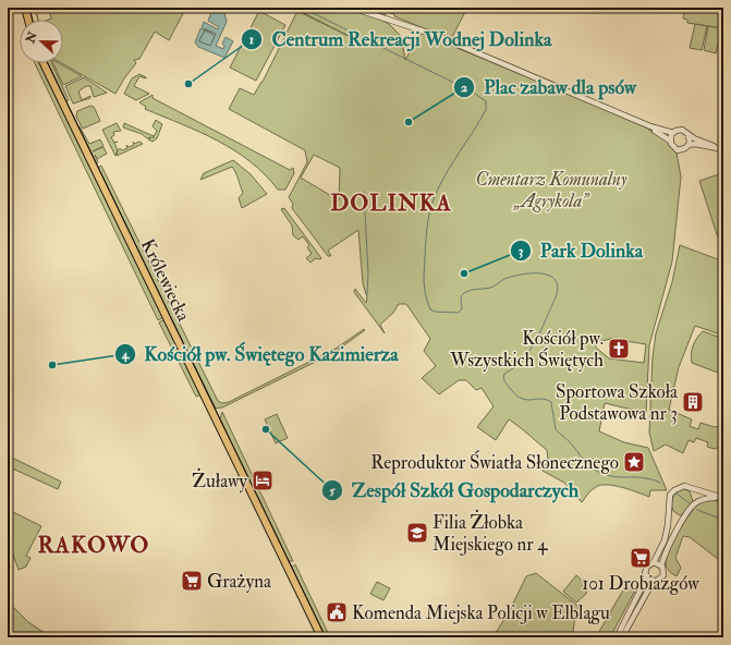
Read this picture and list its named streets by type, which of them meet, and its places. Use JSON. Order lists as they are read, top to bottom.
{
  "streets": {
    "main road": ["Królewiecka"]
  },
  "districts": ["DOLINKA", "RAKOWO"],
  "parks": ["Cmentarz Komunalny „Agrykola”"],
  "places": {
    "other": [
      "Centrum Rekreacji Wodnej Dolinka",
      "Plac zabaw dla psów",
      "Park Dolinka",
      "Kościół pw. Świętego Kazimierza",
      "Zespół Szkół Gospodarczych"
    ],
    "church": ["Kościół pw. Wszystkich Świętych"],
    "building": ["Sportowa Szkoła Podstawowa nr 3"],
    "place": ["Reproduktor Światła Słonecznego"],
    "hotel": ["Żuławy"],
    "school or university": ["Filia Żłobka Miejskiego nr 4"],
    "supermarket": ["101 Drobiazgów", "Grażyna"],
    "public building": ["Komenda Miejska Policji w Elblągu"]
  },
  "north": "left"
}
